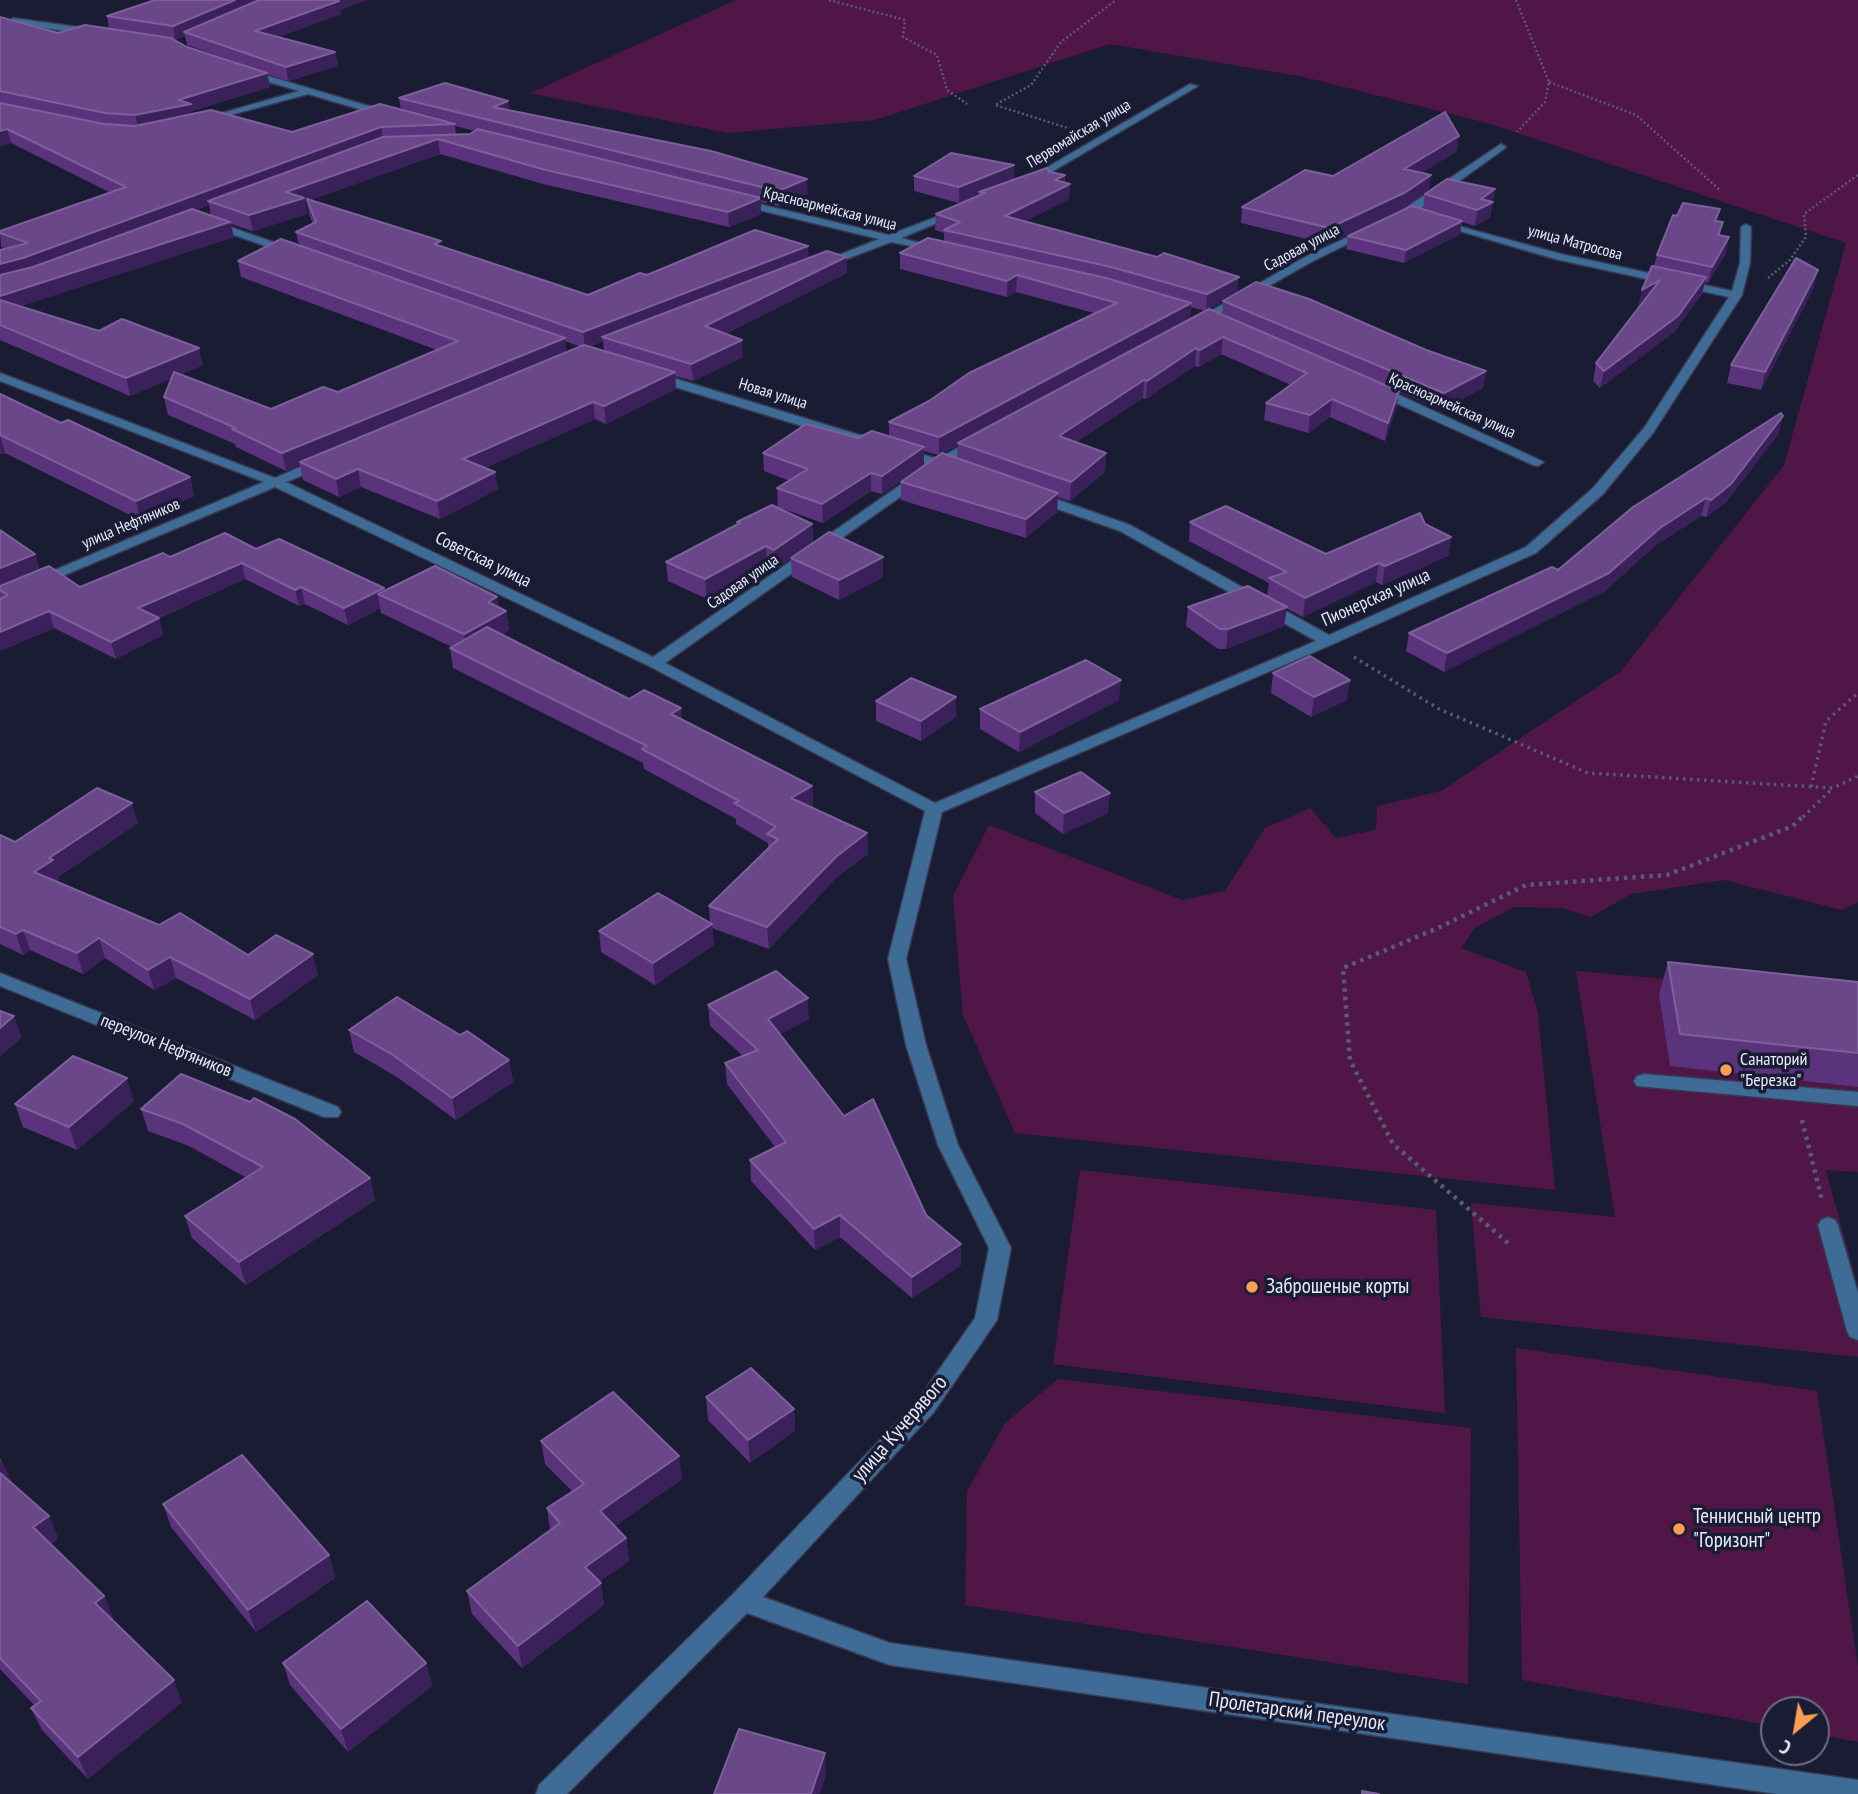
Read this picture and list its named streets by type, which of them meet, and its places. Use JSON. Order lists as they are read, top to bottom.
{
  "streets": {
    "street": [
      "Первомайская улица",
      "Красноармейская улица",
      "улица Матросова",
      "Садовая улица",
      "Новая улица",
      "улица Нефтяников",
      "Советская улица",
      "Пионерская улица",
      "переулок Нефтяников",
      "улица Кучерявого",
      "Пролетарский переулок"
    ]
  },
  "crossings": [
    ["улица Матросова", "Пионерская улица"],
    ["Садовая улица", "Новая улица"],
    ["Садовая улица", "Советская улица"],
    ["улица Нефтяников", "Советская улица"],
    ["Советская улица", "Пионерская улица"],
    ["Советская улица", "улица Кучерявого"],
    ["Пионерская улица", "улица Кучерявого"],
    ["улица Кучерявого", "Пролетарский переулок"]
  ],
  "places": ["Санаторий \"Березка\"", "Заброшеные корты", "Теннисный центр \"Горизонт\""],
  "north": "bottom left"
}
